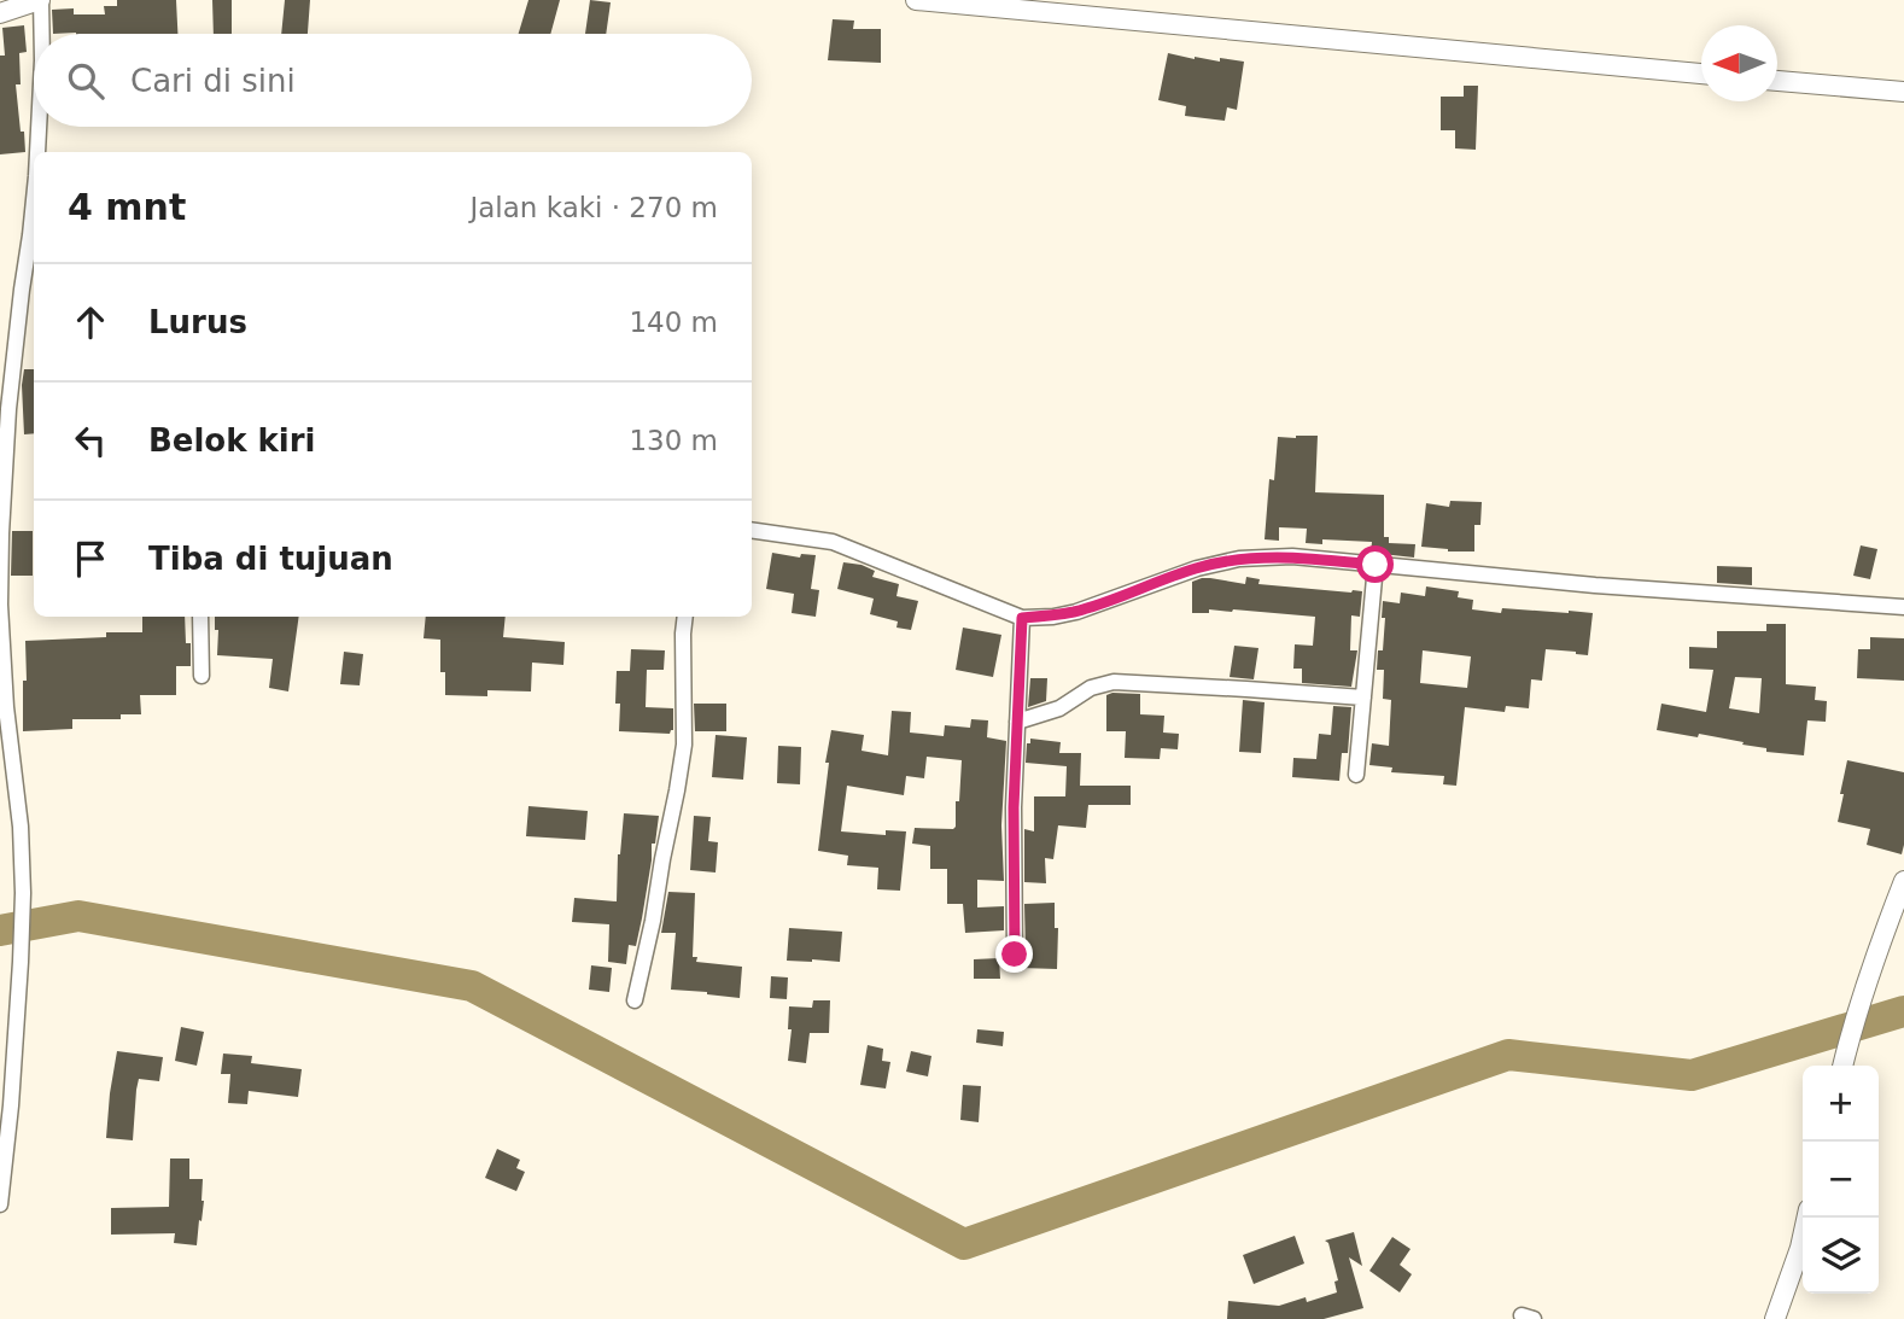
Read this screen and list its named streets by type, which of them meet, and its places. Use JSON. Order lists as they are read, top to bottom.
{
  "north": "left",
  "page": {
    "search": "Cari di sini",
    "heading": ["4 mnt", "Jalan kaki · 270 m"],
    "list": [
      ["Lurus", "140 m"],
      ["Belok kiri", "130 m"],
      "Tiba di tujuan"
    ],
    "map_buttons": ["+", "−"]
  }
}
